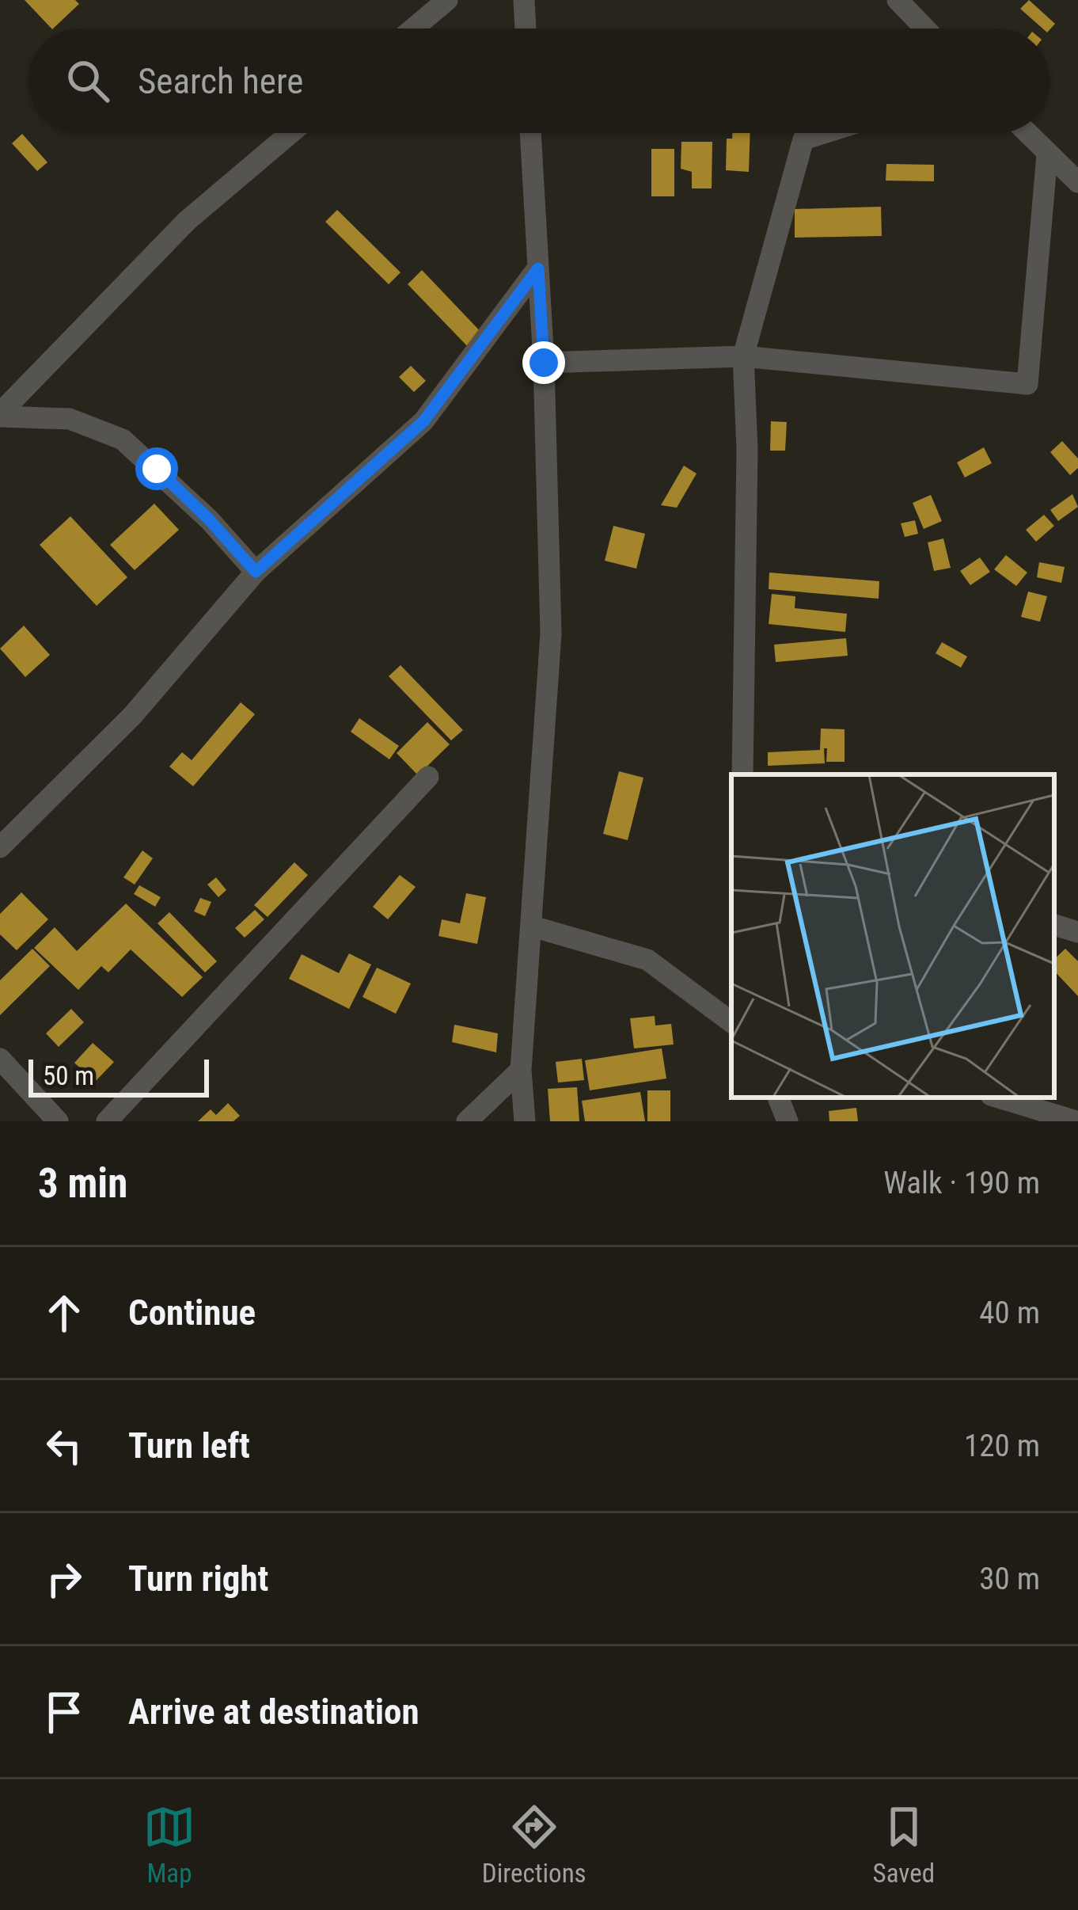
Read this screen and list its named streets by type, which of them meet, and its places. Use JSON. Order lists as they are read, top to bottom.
{
  "scale_bar": "50 m",
  "page": {
    "search": "Search here",
    "scale": "50 m",
    "heading": ["3 min", "Walk · 190 m"],
    "list": [
      ["Continue", "40 m"],
      ["Turn left", "120 m"],
      ["Turn right", "30 m"],
      "Arrive at destination"
    ],
    "nav": ["Map", "Directions", "Saved"]
  }
}
